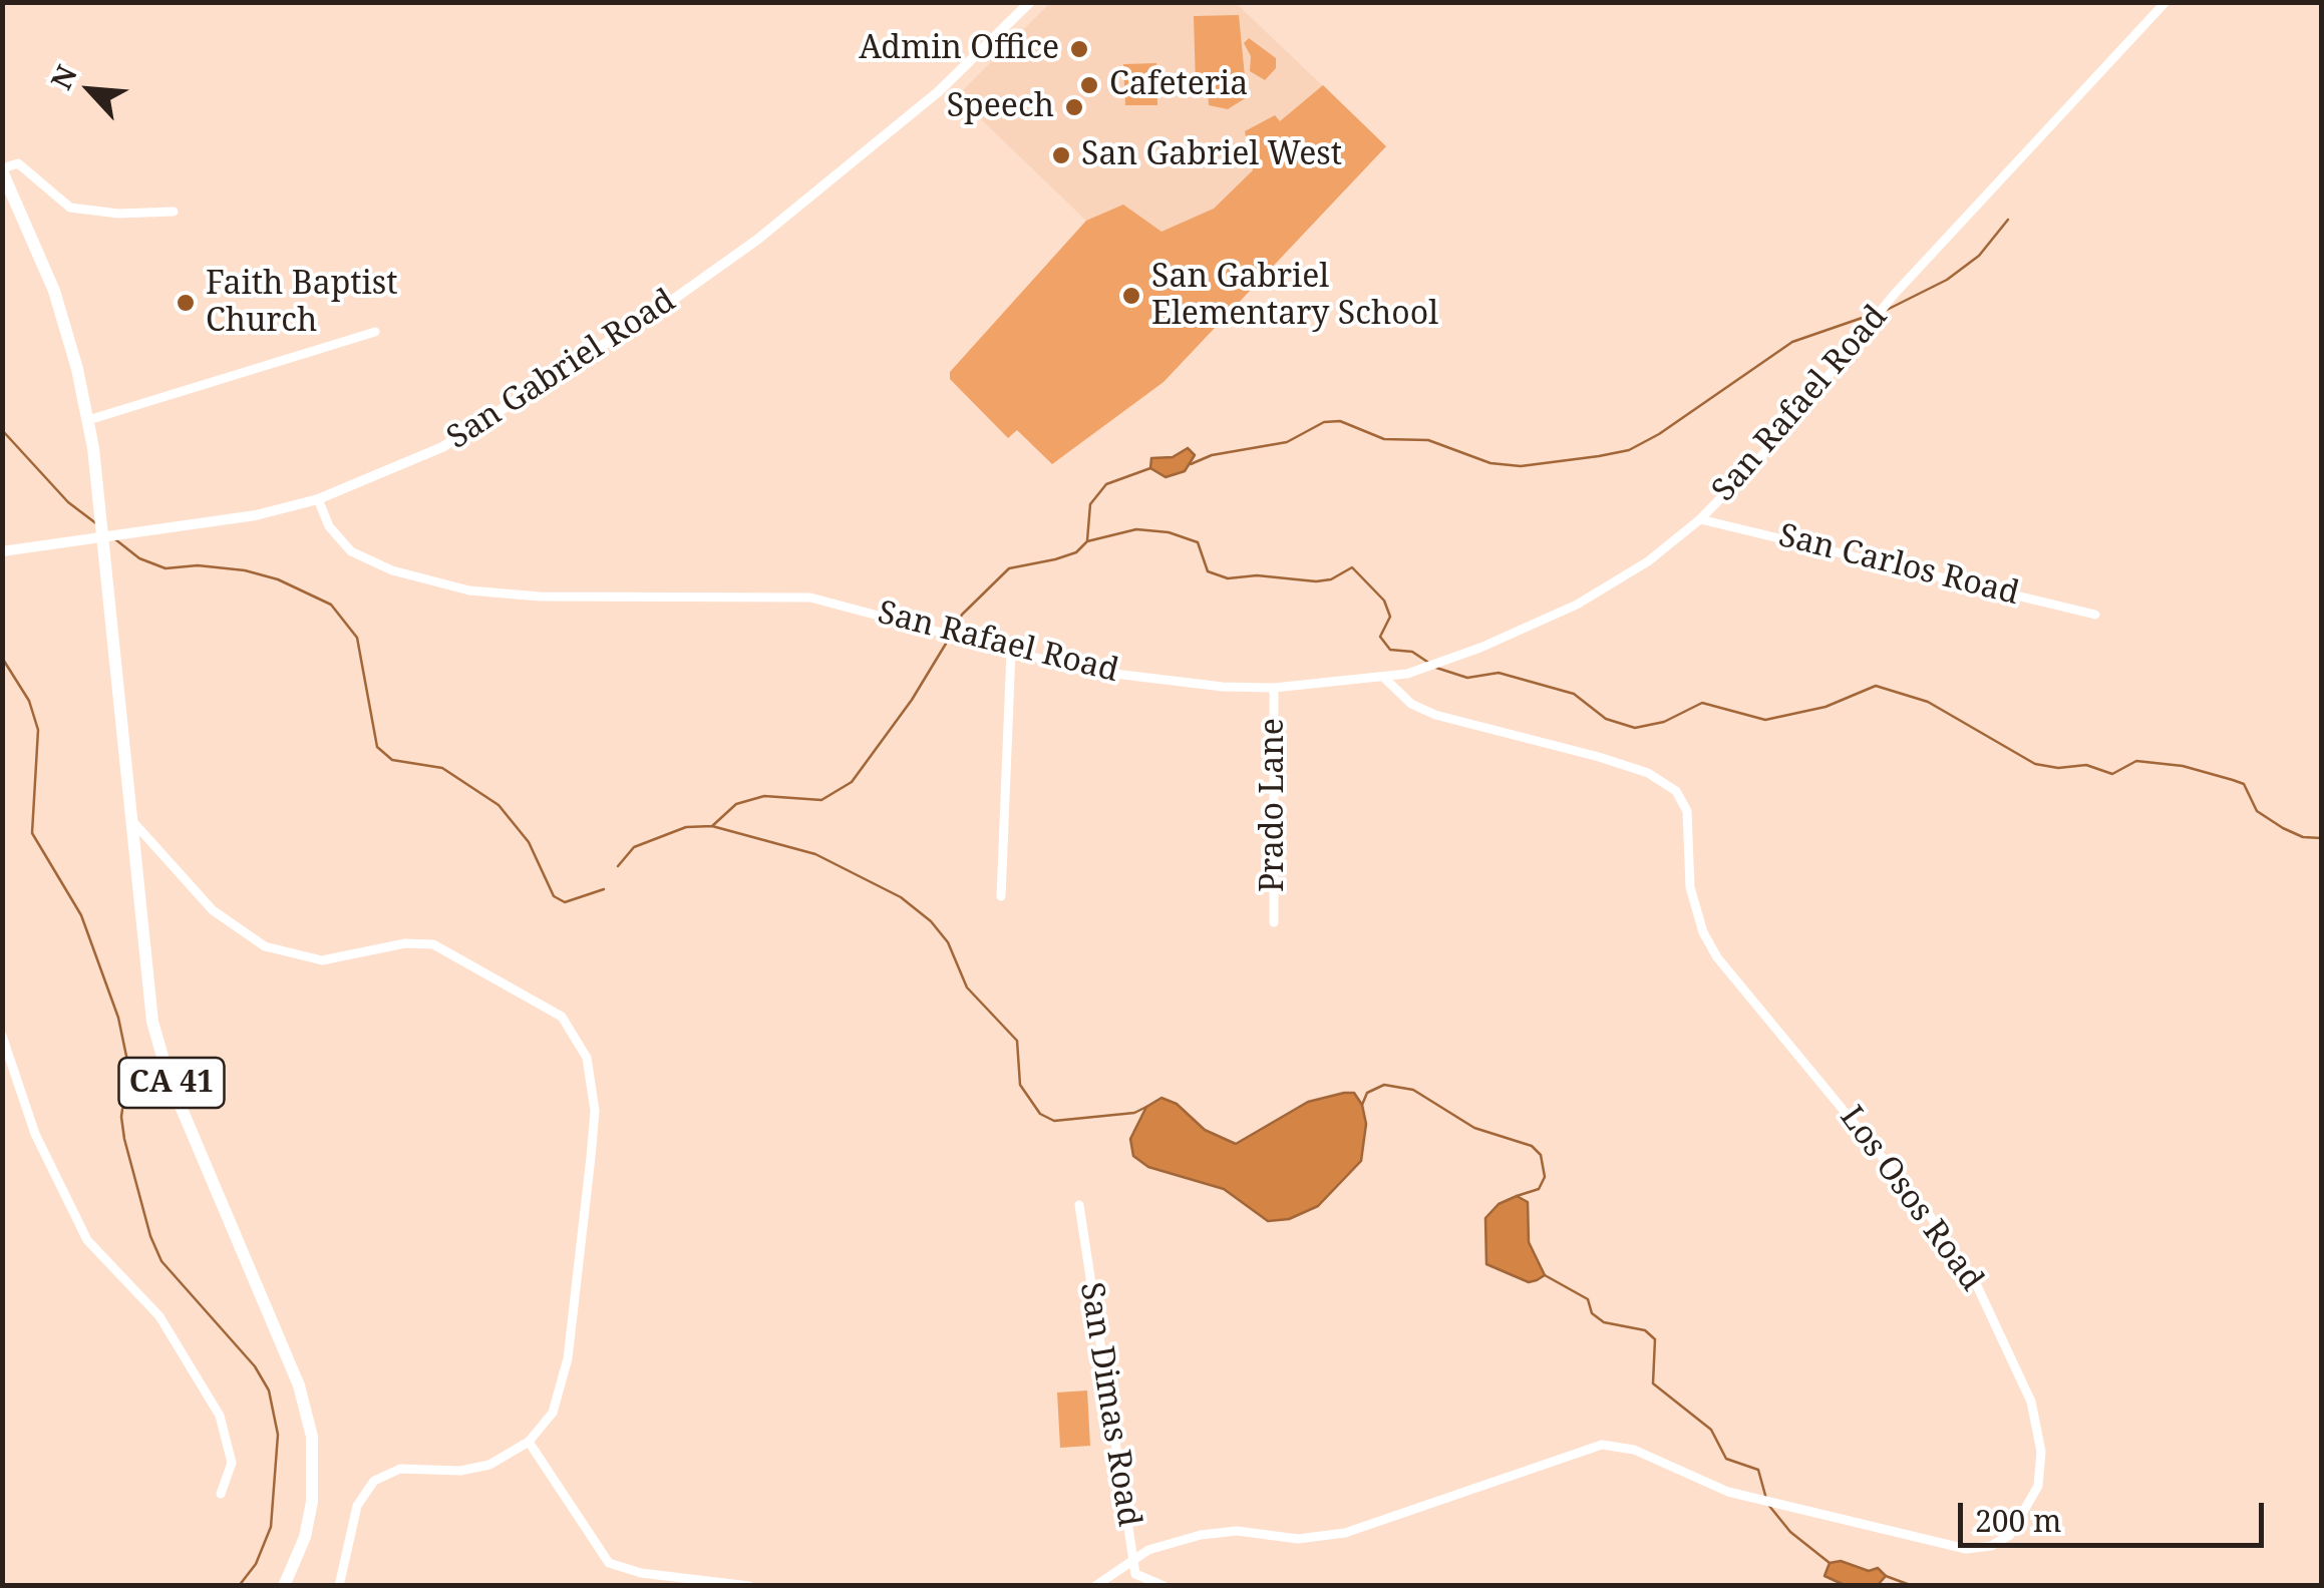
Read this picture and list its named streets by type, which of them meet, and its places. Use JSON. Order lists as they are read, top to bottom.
{
  "streets": {
    "main road": ["CA 41"],
    "street": [
      "San Gabriel Road",
      "San Rafael Road",
      "San Carlos Road",
      "Prado Lane",
      "Los Osos Road",
      "San Dimas Road"
    ]
  },
  "crossings": [
    ["San Gabriel Road", "San Rafael Road"],
    ["San Gabriel Road", "CA 41"],
    ["San Rafael Road", "San Carlos Road"],
    ["San Rafael Road", "Prado Lane"],
    ["San Rafael Road", "Los Osos Road"],
    ["Los Osos Road", "San Dimas Road"]
  ],
  "places": [
    "Admin Office",
    "Cafeteria",
    "Speech",
    "San Gabriel West",
    "San Gabriel Elementary School",
    "Faith Baptist Church"
  ],
  "scale_bar": "200 m",
  "north": "top left"
}
